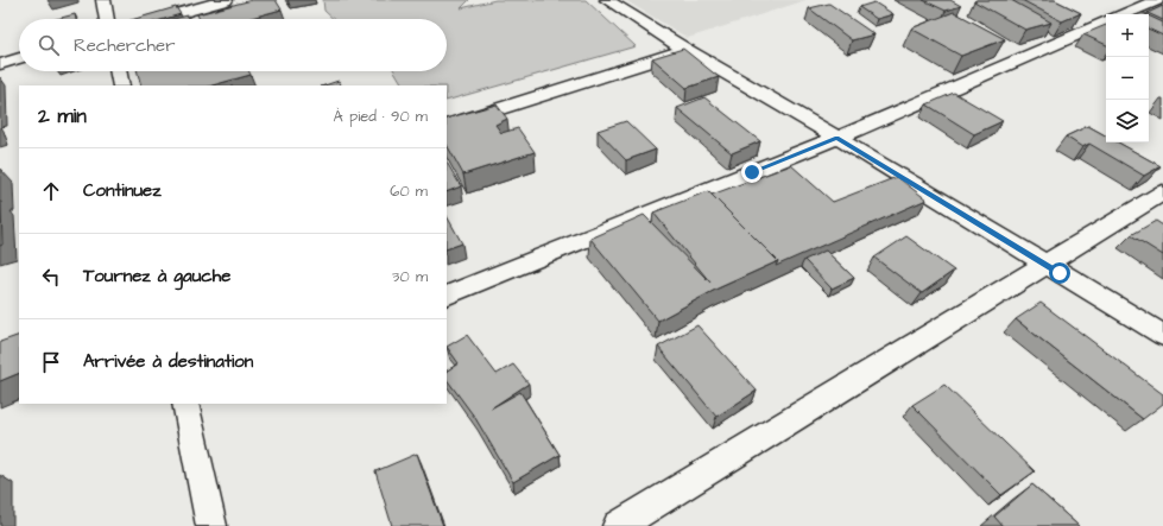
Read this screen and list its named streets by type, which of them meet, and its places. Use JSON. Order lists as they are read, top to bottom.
{
  "page": {
    "map_buttons": ["+", "−"],
    "search": "Rechercher",
    "heading": ["2 min", "À pied · 90 m"],
    "list": [
      ["Continuez", "60 m"],
      ["Tournez à gauche", "30 m"],
      "Arrivée à destination"
    ]
  }
}
